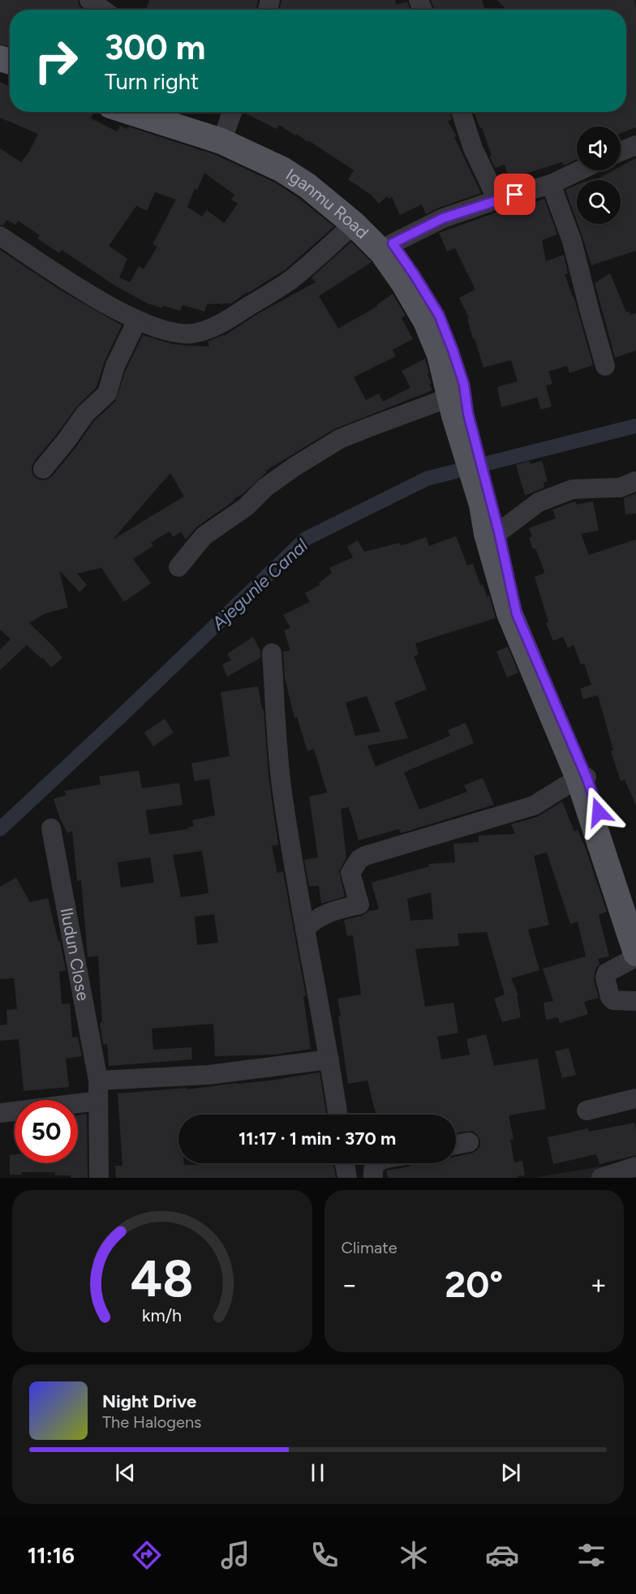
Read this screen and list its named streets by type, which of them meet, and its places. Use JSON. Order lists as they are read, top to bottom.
{
  "streets": {
    "main road": ["Iganmu Road"],
    "street": ["Iludun Close"]
  },
  "water": ["Ajegunle Canal"],
  "page": {
    "turn": ["300 m", "Turn right"],
    "limit": "50",
    "trip": "11:17 · 1 min · 370 m",
    "tile": "Climate",
    "heat": ["−", "20°", "+"],
    "song": ["Night Drive", "The Halogens"],
    "tabs": "11:16",
    "gauge": ["48", "km/h"]
  }
}
